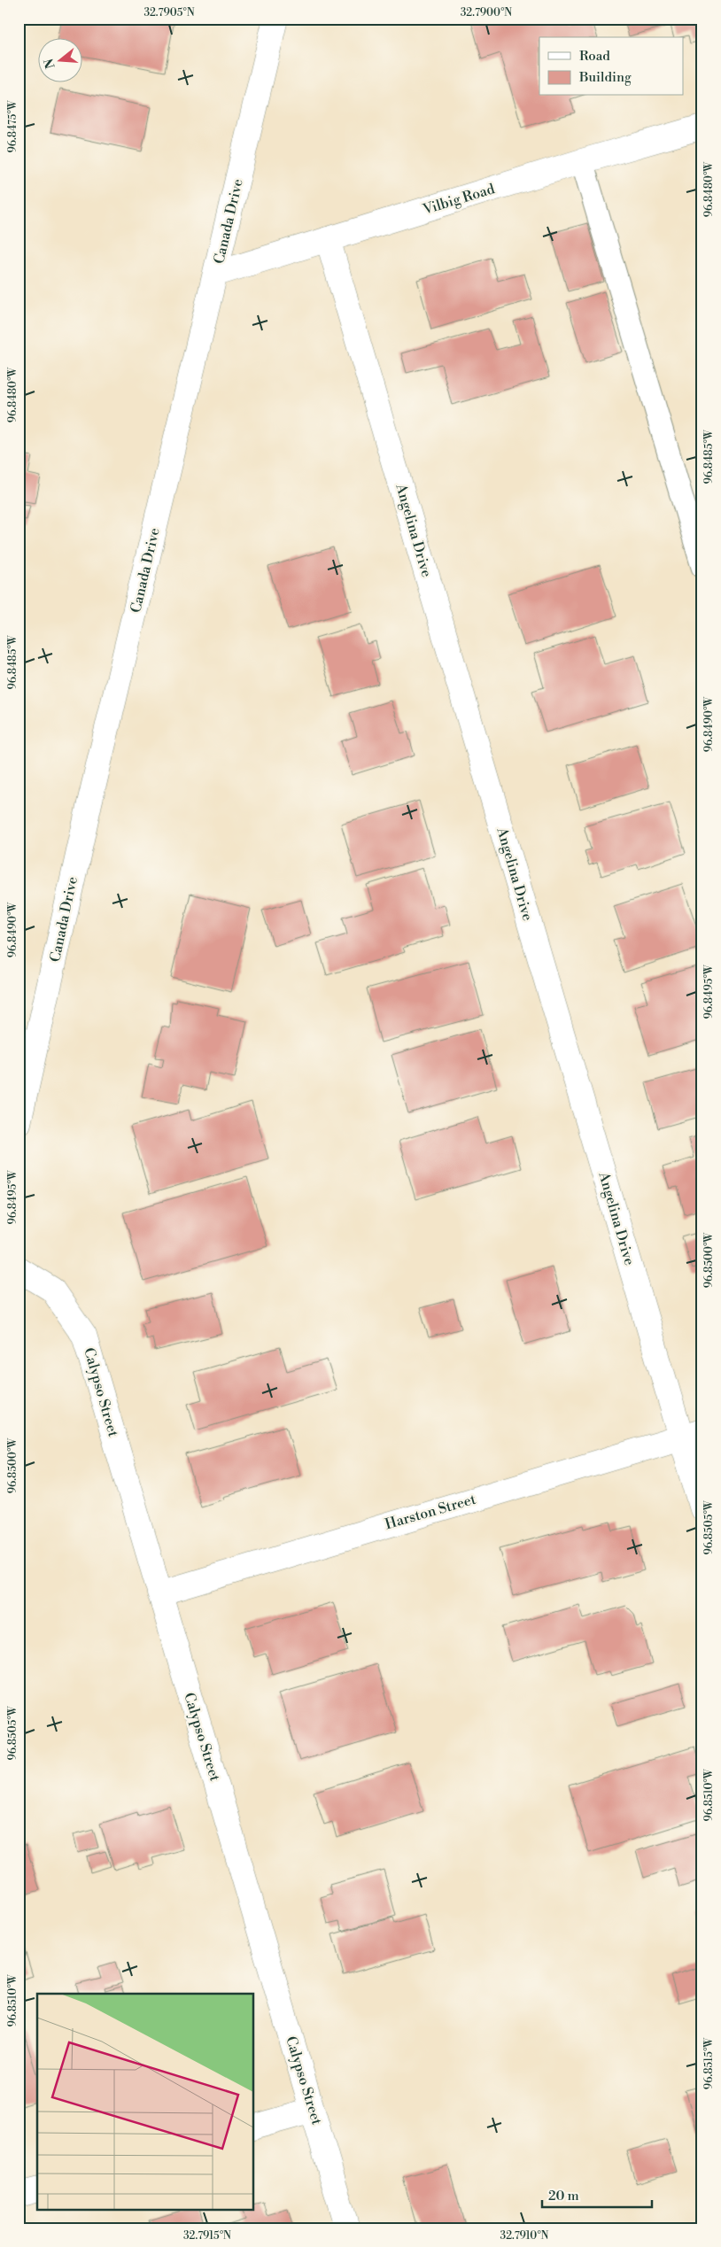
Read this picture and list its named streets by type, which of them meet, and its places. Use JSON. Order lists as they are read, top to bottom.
{
  "streets": {
    "street": [
      "Vilbig Road",
      "Canada Drive",
      "Angelina Drive",
      "Calypso Street",
      "Harston Street"
    ]
  },
  "crossings": [
    ["Vilbig Road", "Canada Drive"],
    ["Vilbig Road", "Angelina Drive"],
    ["Angelina Drive", "Harston Street"],
    ["Calypso Street", "Harston Street"]
  ],
  "legend": ["Road", "Building"],
  "scale_bar": "20 m",
  "north": "left",
  "coordinates": [
    "32.7905°N",
    "32.7900°N",
    "96.8475°W",
    "96.8480°W",
    "96.8485°W",
    "96.8490°W",
    "96.8495°W",
    "96.8500°W",
    "96.8505°W",
    "96.8510°W",
    "96.8515°W",
    "32.7915°N",
    "32.7910°N"
  ]
}
